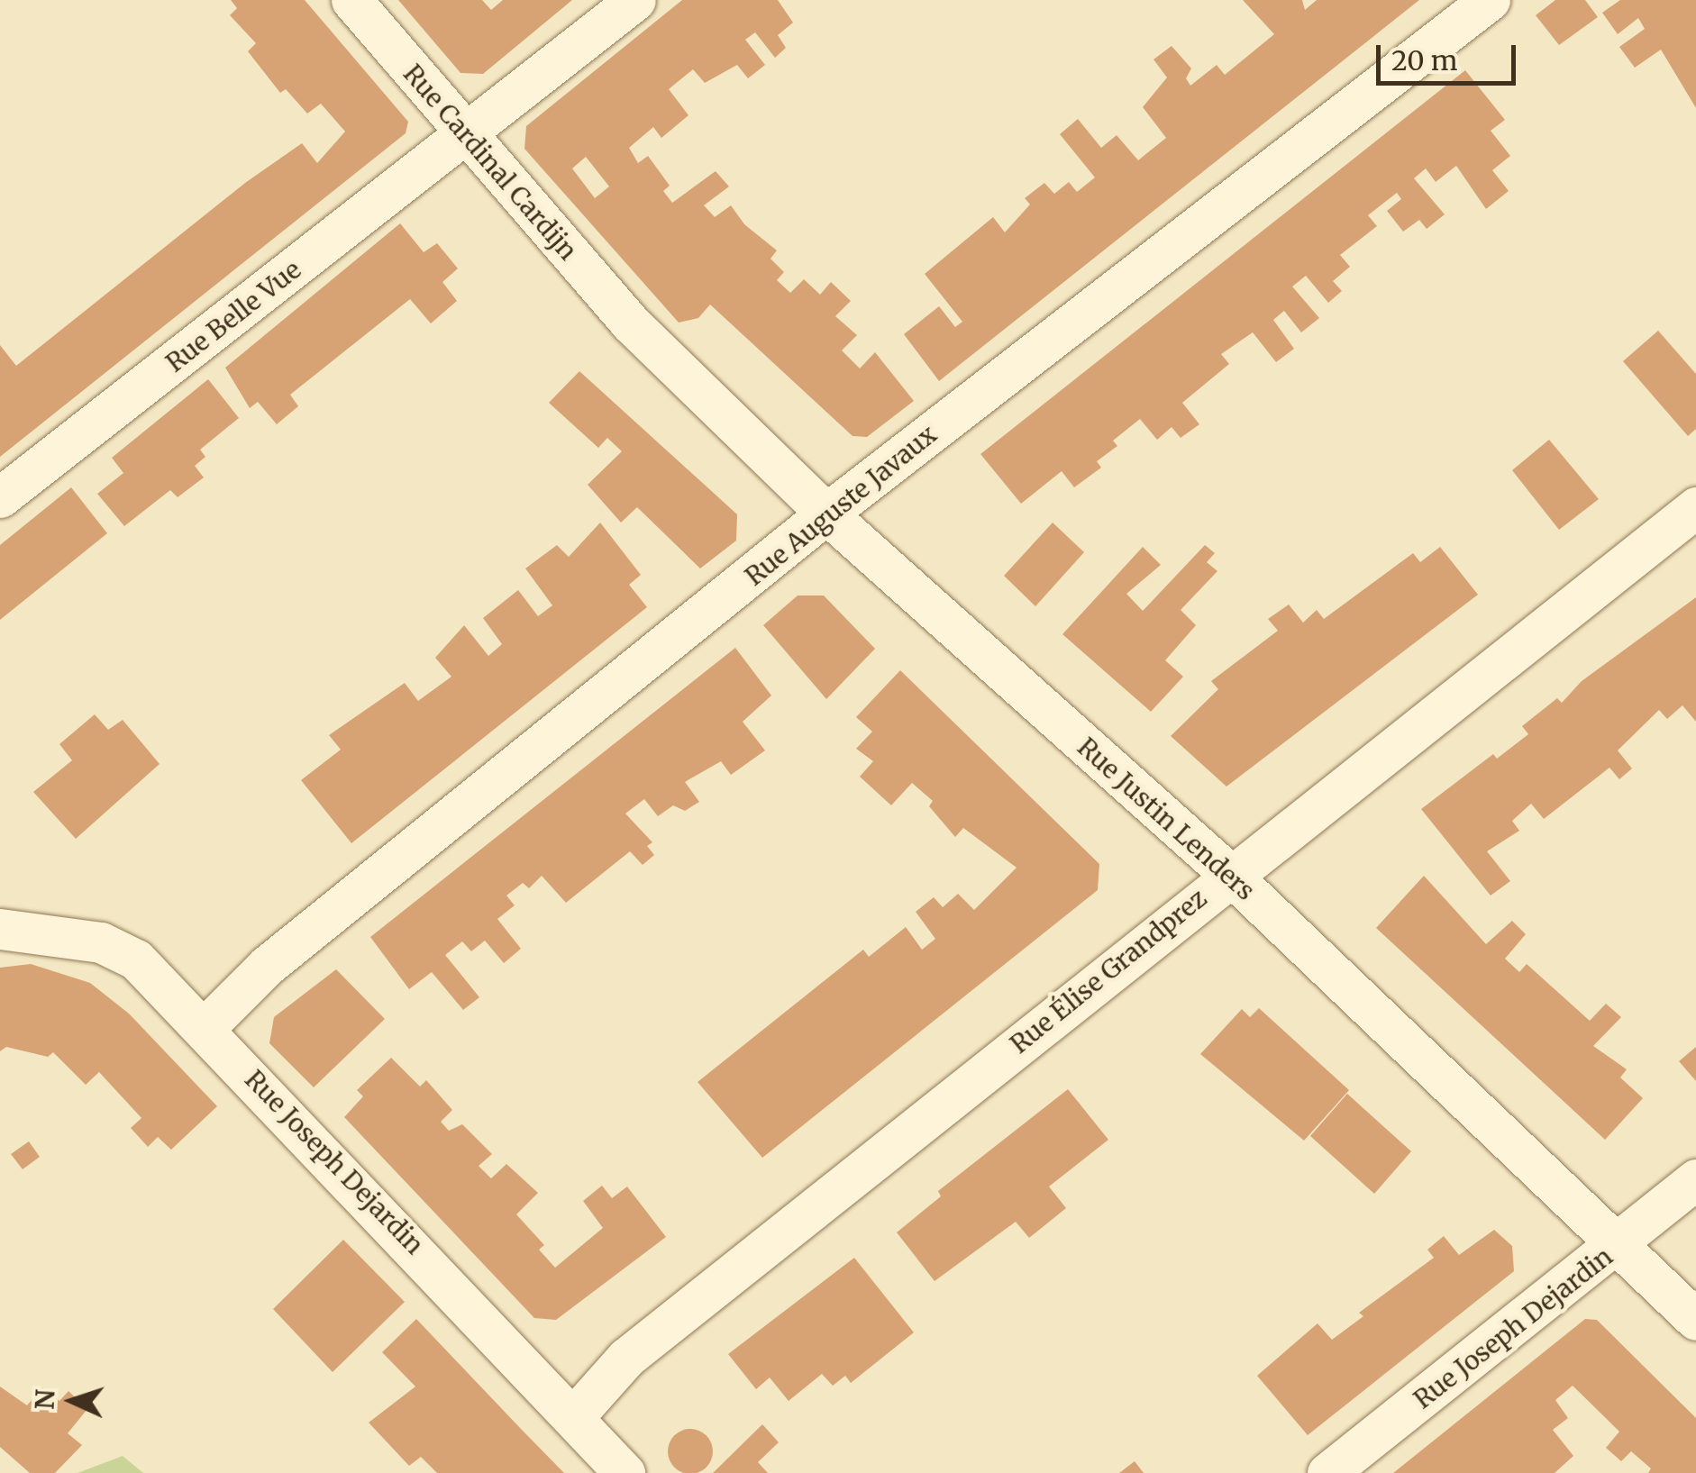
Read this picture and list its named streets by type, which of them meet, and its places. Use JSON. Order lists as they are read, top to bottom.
{
  "streets": {
    "street": [
      "Rue Cardinal Cardijn",
      "Rue Belle Vue",
      "Rue Auguste Javaux",
      "Rue Justin Lenders",
      "Rue Élise Grandprez",
      "Rue Joseph Dejardin"
    ]
  },
  "crossings": [
    ["Rue Cardinal Cardijn", "Rue Belle Vue"],
    ["Rue Cardinal Cardijn", "Rue Justin Lenders"],
    ["Rue Auguste Javaux", "Rue Justin Lenders"],
    ["Rue Auguste Javaux", "Rue Joseph Dejardin"],
    ["Rue Justin Lenders", "Rue Élise Grandprez"],
    ["Rue Justin Lenders", "Rue Joseph Dejardin"],
    ["Rue Élise Grandprez", "Rue Joseph Dejardin"]
  ],
  "scale_bar": "20 m",
  "north": "left"
}
